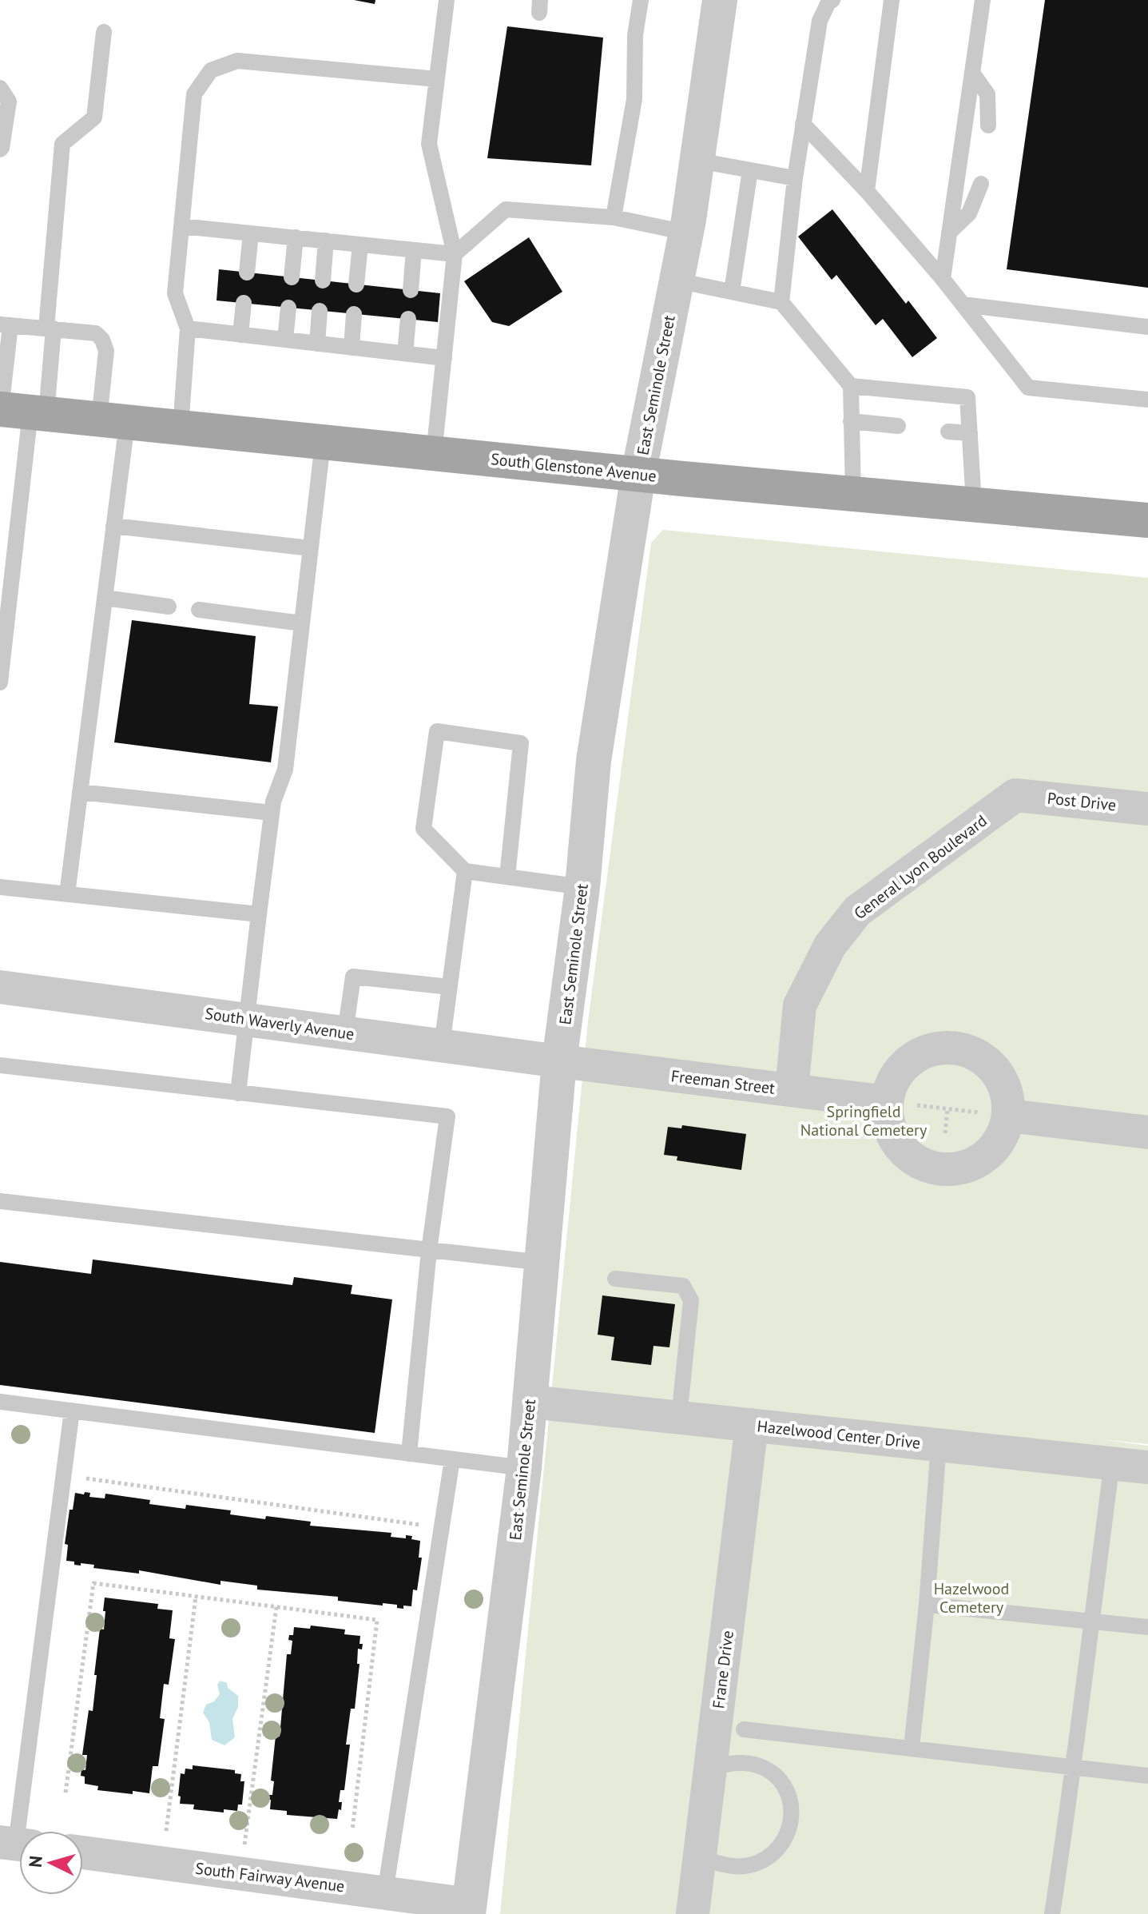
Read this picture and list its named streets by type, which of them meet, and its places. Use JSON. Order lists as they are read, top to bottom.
{
  "streets": {
    "main road": ["South Glenstone Avenue"],
    "street": [
      "East Seminole Street",
      "Post Drive",
      "General Lyon Boulevard",
      "South Waverly Avenue",
      "Freeman Street",
      "Hazelwood Center Drive",
      "Frane Drive",
      "South Fairway Avenue"
    ]
  },
  "crossings": [
    ["East Seminole Street", "South Glenstone Avenue"],
    ["East Seminole Street", "South Waverly Avenue"],
    ["East Seminole Street", "Freeman Street"],
    ["East Seminole Street", "Hazelwood Center Drive"],
    ["East Seminole Street", "South Fairway Avenue"],
    ["Post Drive", "General Lyon Boulevard"],
    ["General Lyon Boulevard", "Freeman Street"],
    ["South Waverly Avenue", "Freeman Street"],
    ["Hazelwood Center Drive", "Frane Drive"]
  ],
  "parks": ["Springfield National Cemetery", "Hazelwood Cemetery"],
  "north": "left"
}
